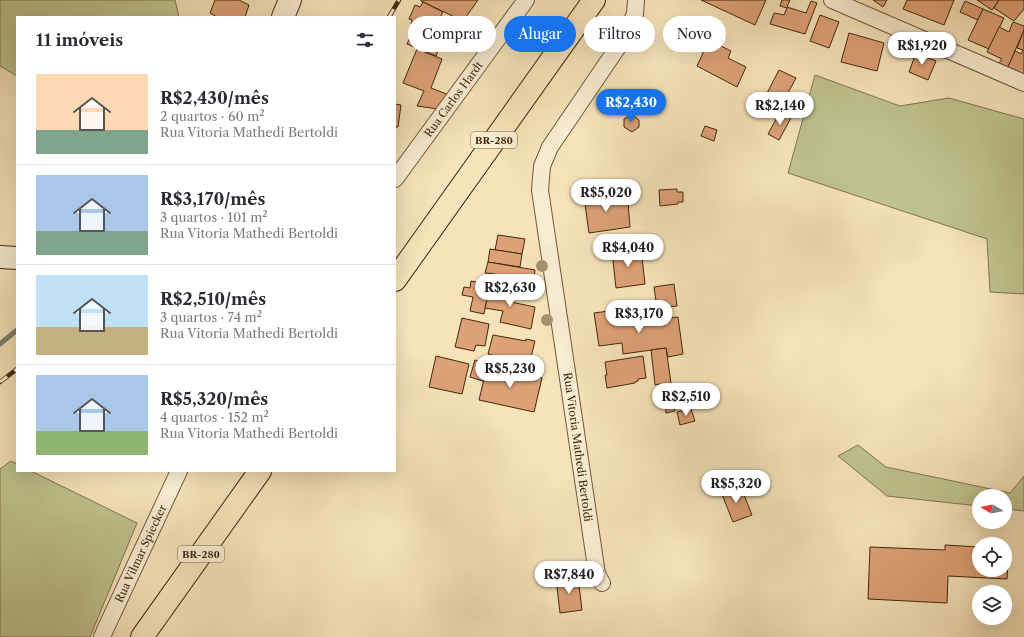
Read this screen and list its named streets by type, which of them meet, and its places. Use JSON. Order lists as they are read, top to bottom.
{
  "streets": {
    "highway": ["BR-280"],
    "street": ["Rua Carlos Hardt", "Rua Vitoria Mathedi Bertoldi", "Rua Vilmar Spiecker"]
  },
  "north": "left",
  "page": {
    "chip": [
      "Comprar",
      "Alugar",
      "Filtros",
      "Novo"
    ],
    "heading": "11 imóveis",
    "price": [
      "R$1,920",
      "R$2,430",
      "R$2,140",
      "R$5,020",
      "R$4,040",
      "R$2,630",
      "R$3,170",
      "R$5,230",
      "R$2,510",
      "R$5,320",
      "R$7,840"
    ],
    "list": [
      {
        "name": "R$2,430/mês",
        "note": "2 quartos · 60 m² · Rua Vitoria Mathedi Bertoldi"
      },
      {
        "name": "R$3,170/mês",
        "note": "3 quartos · 101 m² · Rua Vitoria Mathedi Bertoldi"
      },
      {
        "name": "R$2,510/mês",
        "note": "3 quartos · 74 m² · Rua Vitoria Mathedi Bertoldi"
      },
      {
        "name": "R$5,320/mês",
        "note": "4 quartos · 152 m² · Rua Vitoria Mathedi Bertoldi"
      }
    ]
  }
}
